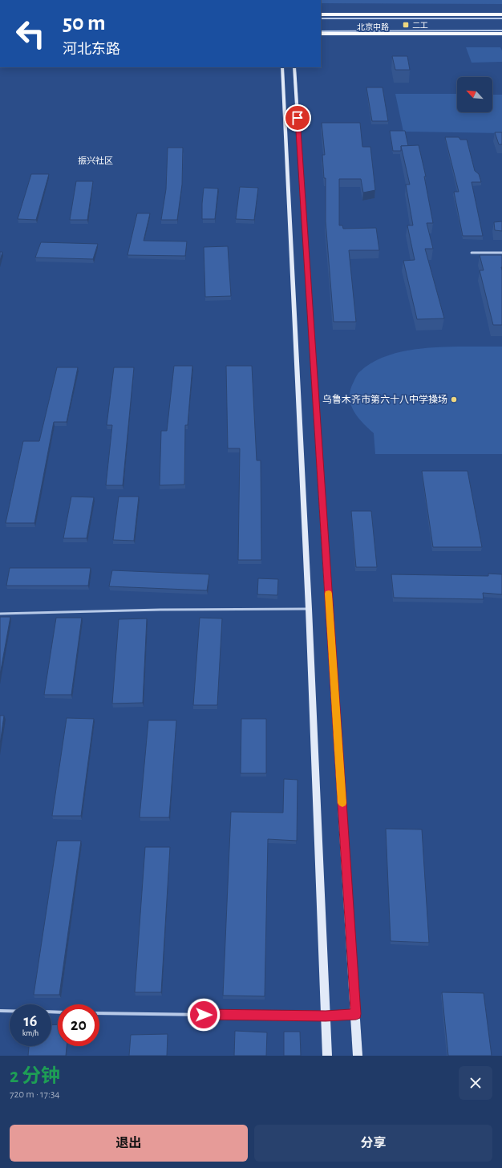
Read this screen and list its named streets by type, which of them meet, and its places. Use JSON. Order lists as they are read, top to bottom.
{
  "streets": {
    "main road": ["北京中路"]
  },
  "districts": ["振兴社区"],
  "places": {
    "transit": ["二工"],
    "other": ["乌鲁木齐市第六十八中学操场"]
  },
  "north": "top left",
  "page": {
    "turn": ["50 m", "河北东路"],
    "speed": "16 km/h",
    "limit": "20",
    "heading": ["2 分钟", "720 m · 17:34"],
    "buttons": ["退出", "分享"]
  }
}
